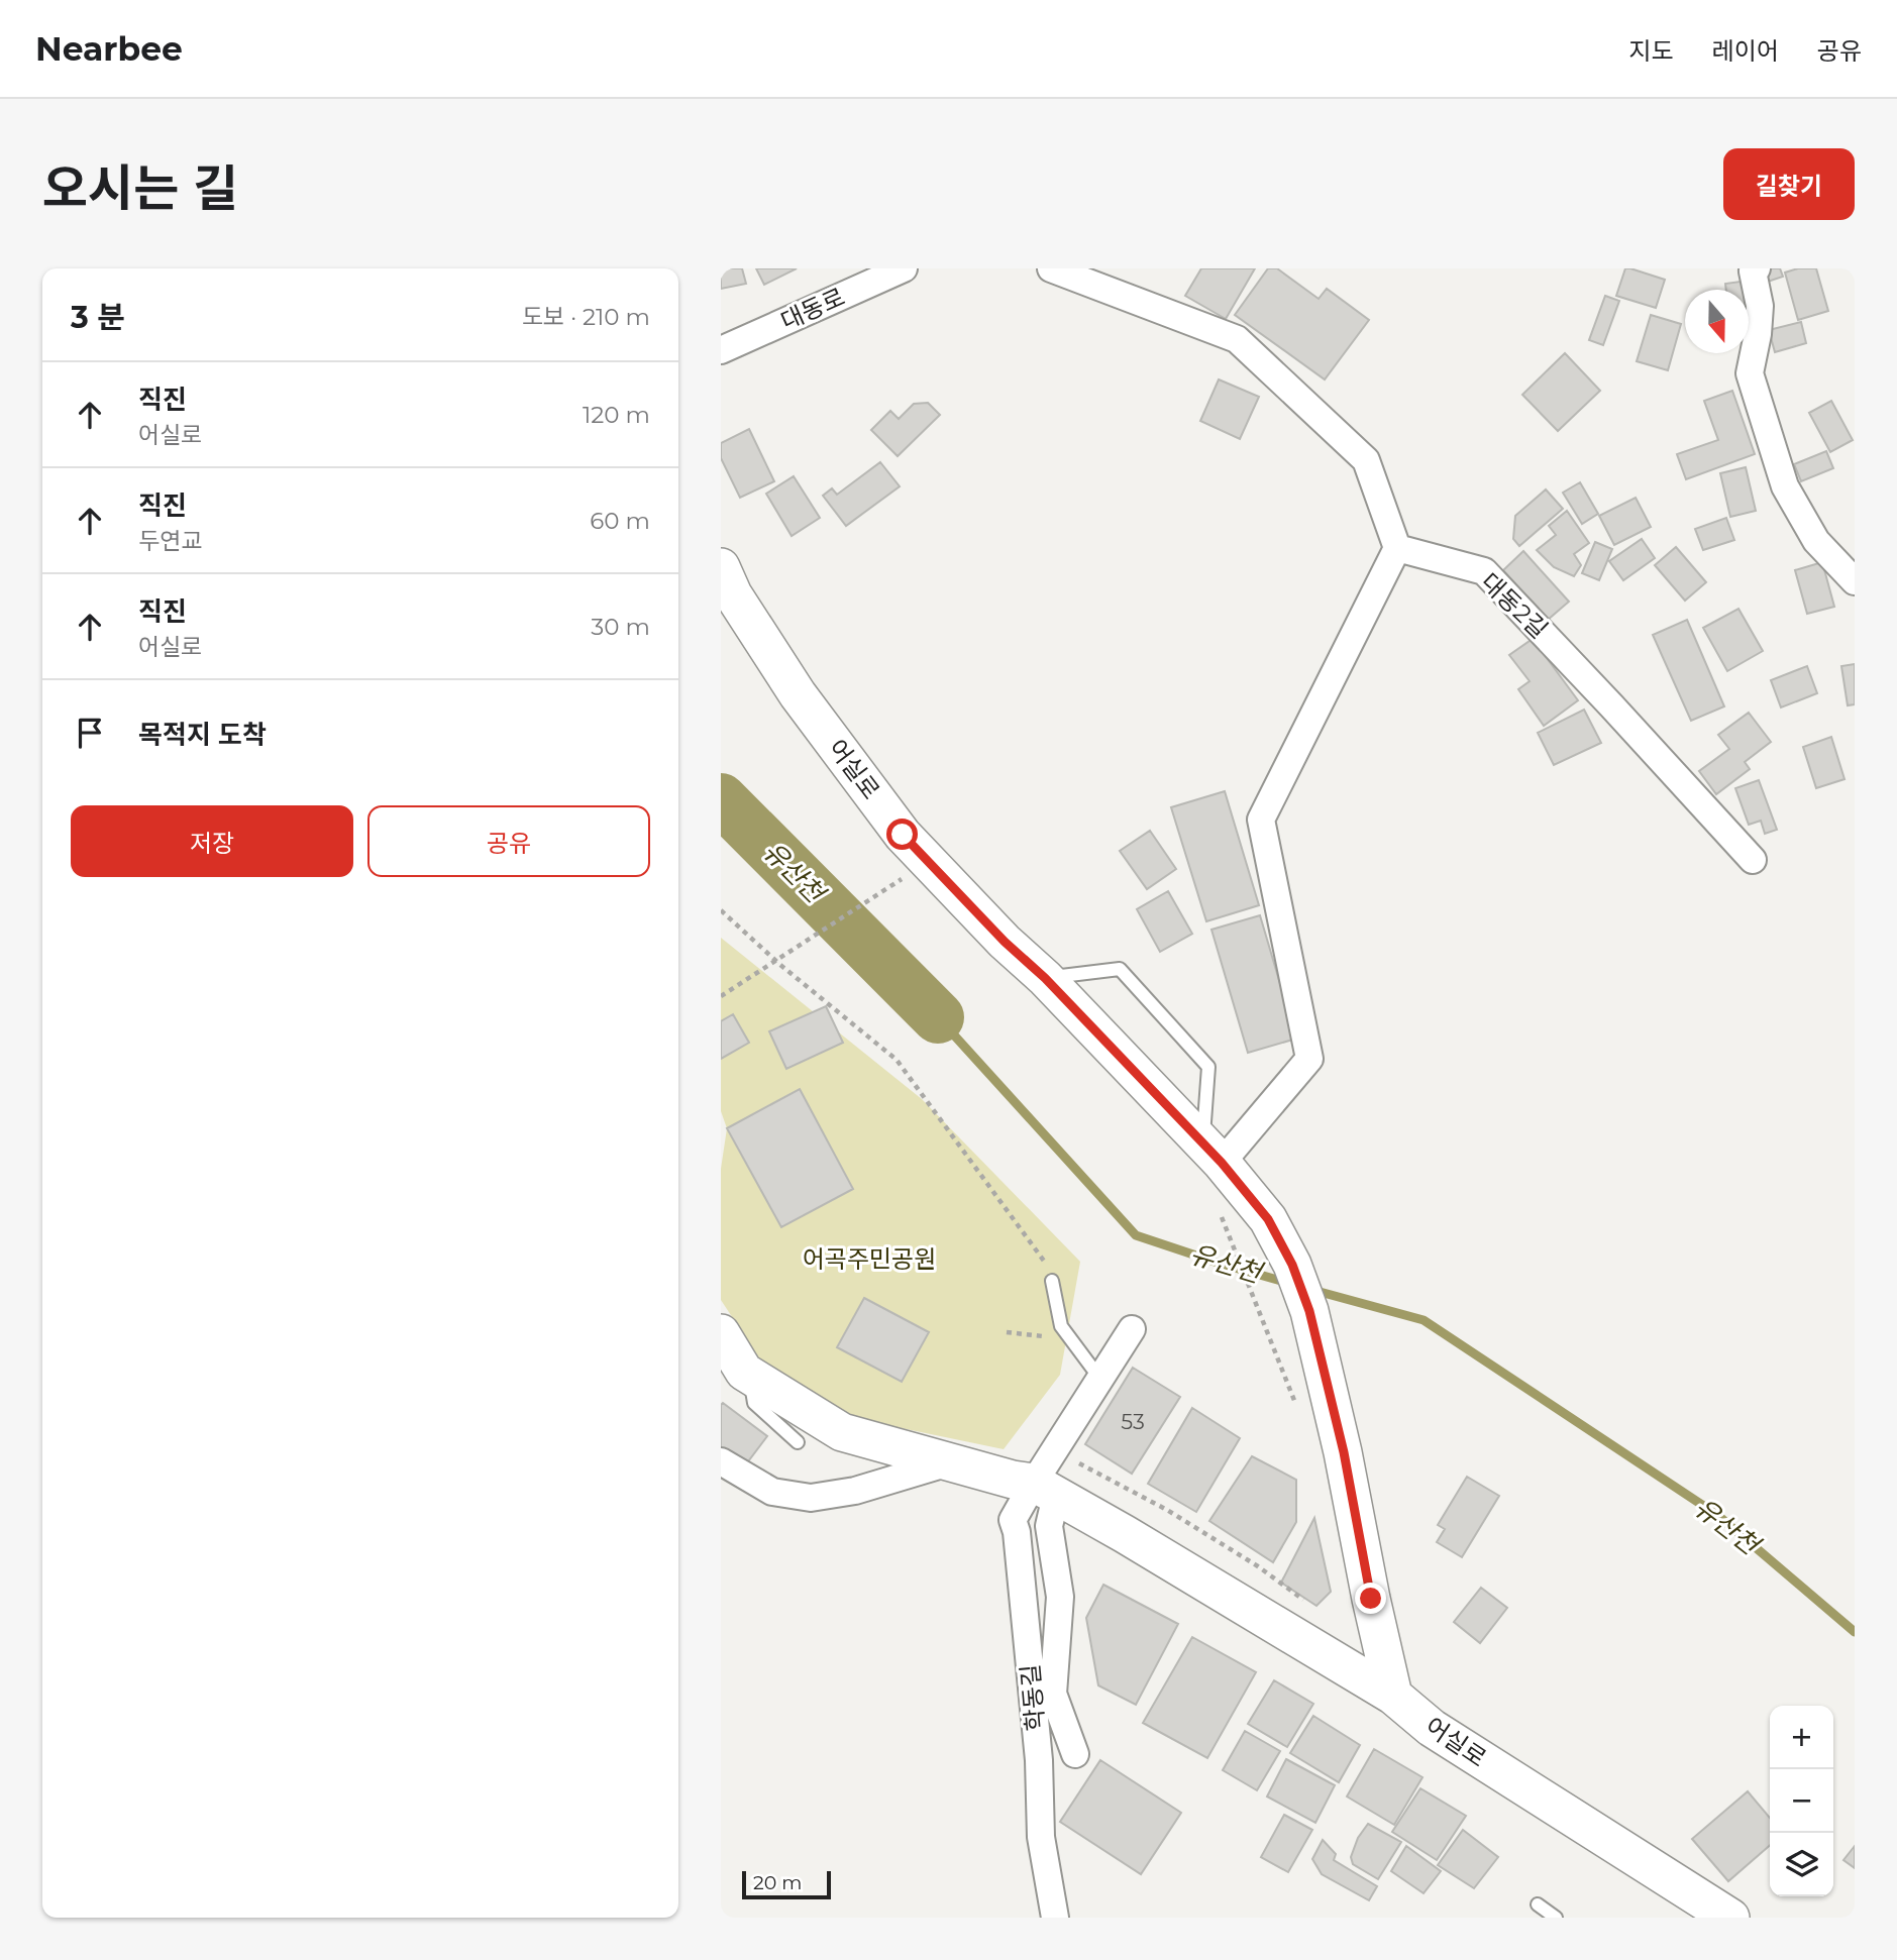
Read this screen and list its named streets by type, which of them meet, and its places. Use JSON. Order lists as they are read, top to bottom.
{
  "streets": {
    "main road": ["어실로"],
    "street": ["대동로", "대동2길", "학동길"]
  },
  "water": ["유산천"],
  "parks": ["어곡주민공원"],
  "house_numbers": ["53"],
  "scale_bar": "20 m",
  "north": "bottom",
  "page": {
    "header": "Nearbee",
    "nav": ["지도", "레이어", "공유"],
    "title": "오시는 길",
    "buttons": [
      "길찾기",
      ["저장", "공유"]
    ],
    "heading": ["3 분", "도보 · 210 m"],
    "list": [
      ["직진", "어실로", "120 m"],
      ["직진", "두연교", "60 m"],
      ["직진", "어실로", "30 m"],
      "목적지 도착"
    ],
    "map_buttons": ["+", "−"],
    "scale": "20 m"
  }
}
